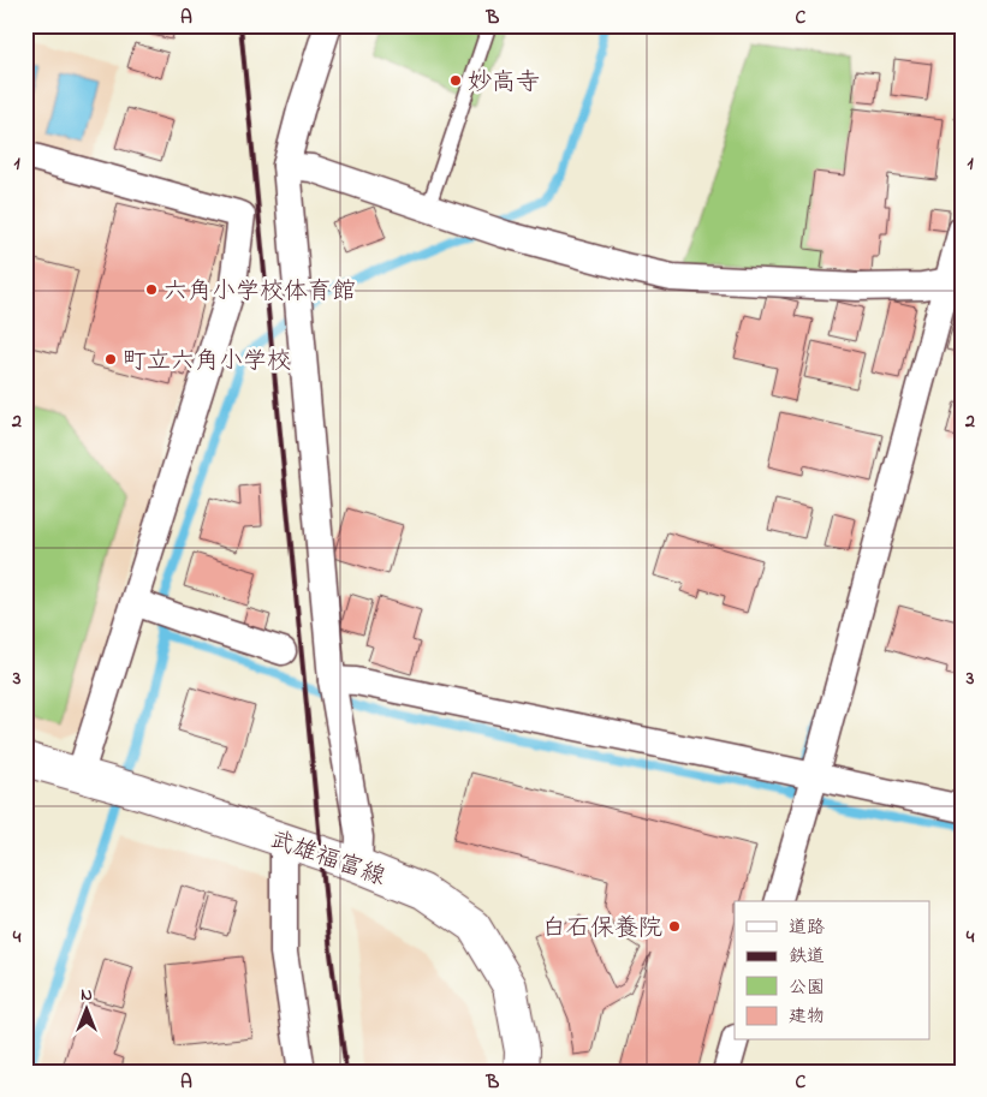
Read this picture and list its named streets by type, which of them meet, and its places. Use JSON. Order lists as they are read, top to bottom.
{
  "streets": {
    "main road": ["武雄福富線"]
  },
  "places": [
    "妙高寺",
    "六角小学校体育館",
    "町立六角小学校",
    "白石保養院"
  ],
  "legend": [
    "道路",
    "鉄道",
    "公園",
    "建物"
  ],
  "north": "top",
  "grid": {
    "columns": ["A", "B", "C"],
    "rows": [
      "1",
      "2",
      "3",
      "4"
    ]
  }
}
